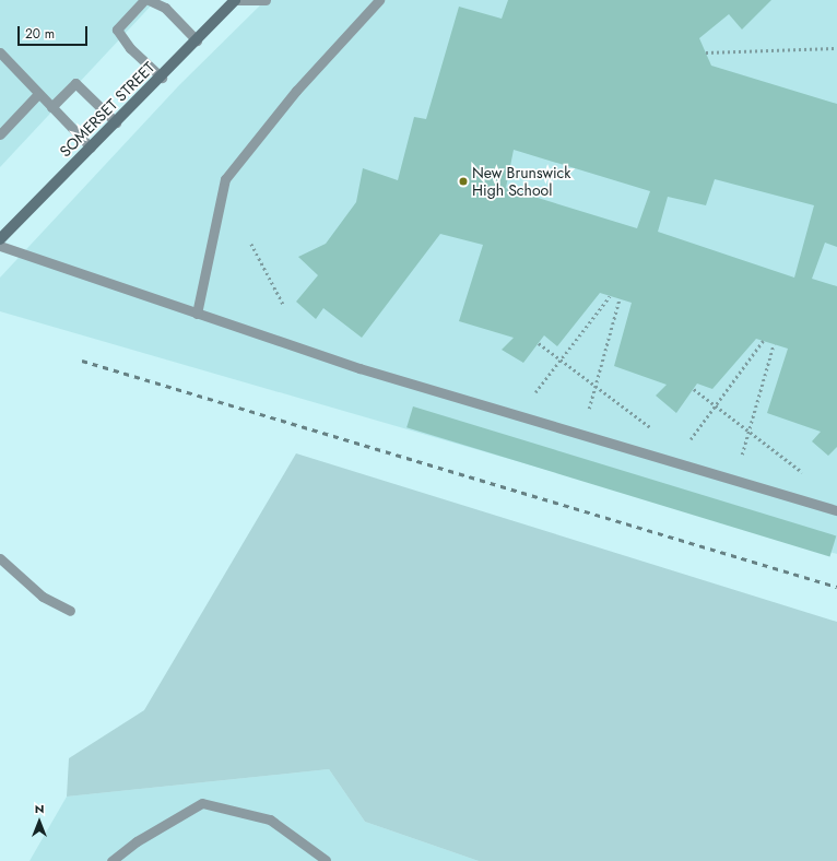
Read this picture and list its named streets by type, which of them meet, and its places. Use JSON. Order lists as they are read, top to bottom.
{
  "streets": {
    "main road": ["SOMERSET STREET"]
  },
  "places": ["New Brunswick High School"],
  "scale_bar": "20 m",
  "north": "top"
}
